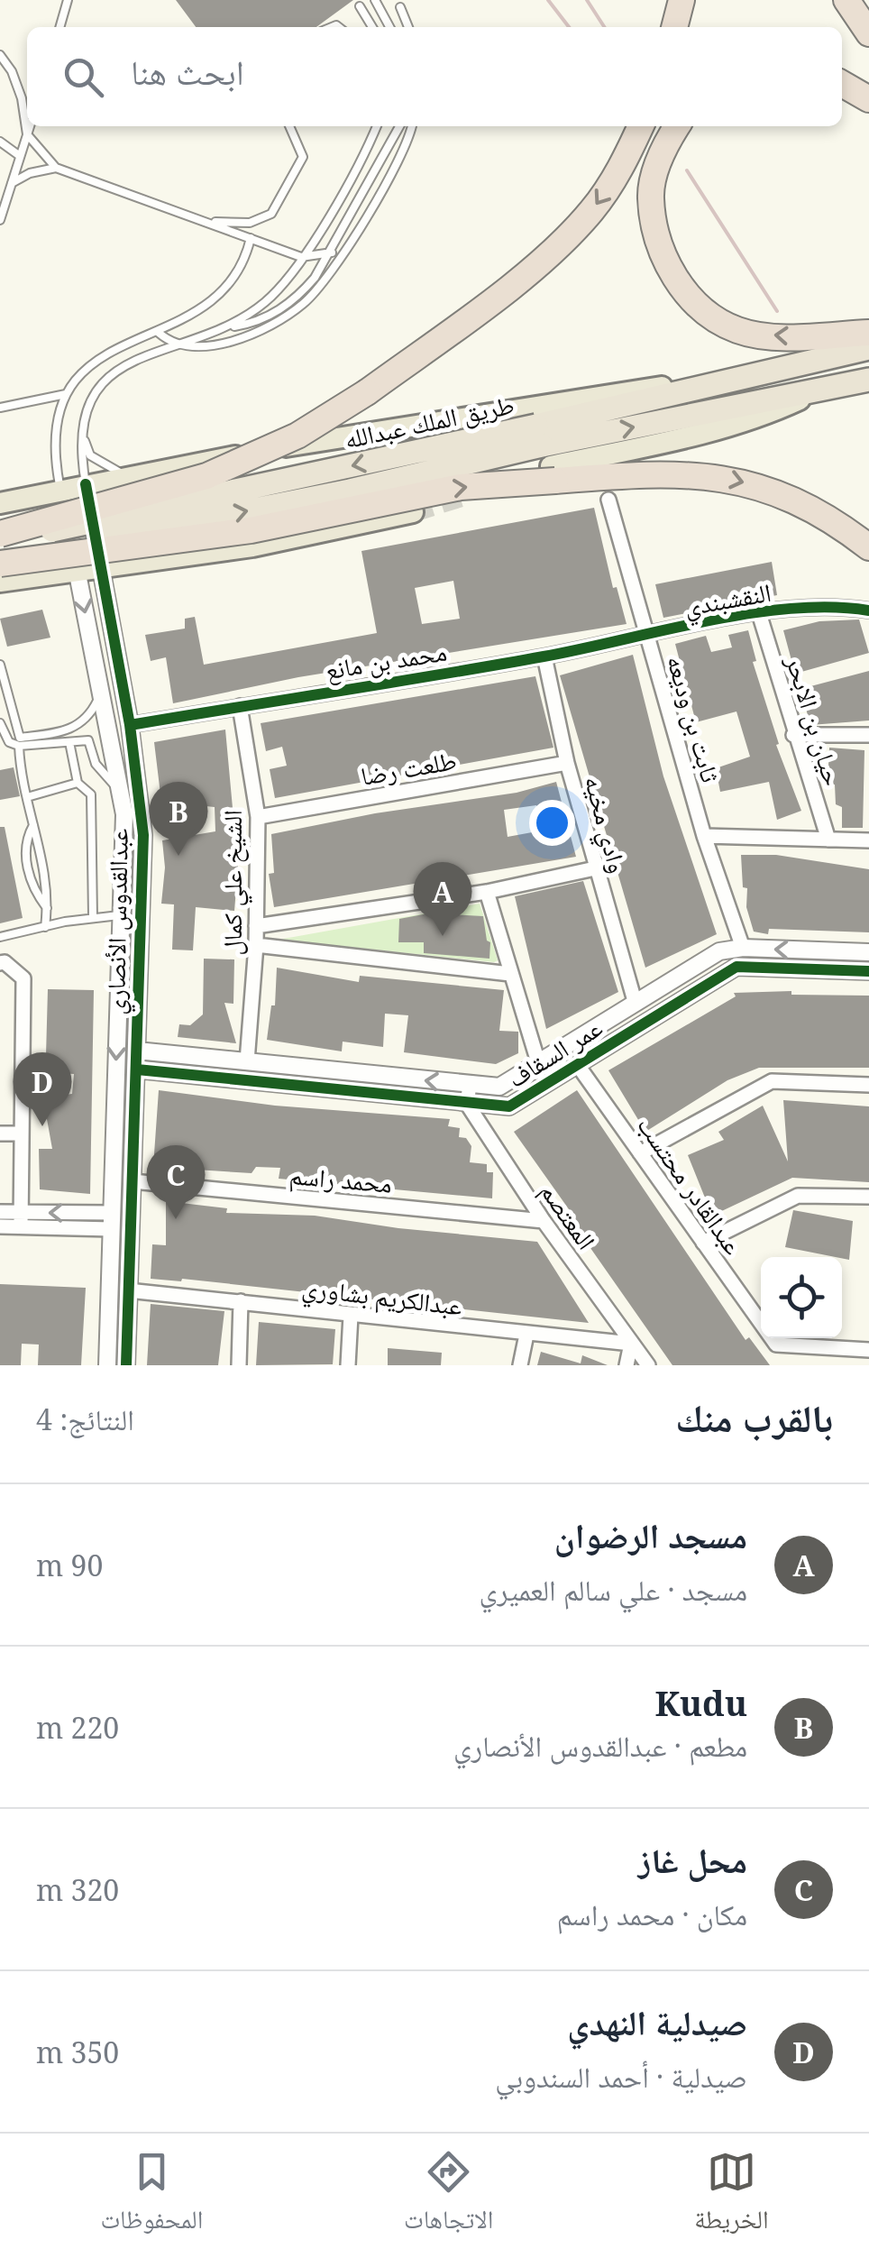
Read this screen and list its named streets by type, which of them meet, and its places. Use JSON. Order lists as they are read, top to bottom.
{
  "streets": {
    "highway": ["طريق الملك عبدالله"],
    "street": [
      "النقشبندي",
      "محمد بن مانع",
      "ثابت بن وديعه",
      "حيان بن الابحر",
      "طلعت رضا",
      "وادي مخيه",
      "الشيخ علي كمال",
      "عبدالقدوس الأنصاري",
      "عمر السقاف",
      "محمد راسم",
      "عبدالقادر محتسب",
      "المعتصم",
      "عبدالكريم بشاوري"
    ]
  },
  "crossings": [
    ["النقشبندي", "محمد بن مانع"],
    ["النقشبندي", "ثابت بن وديعه"],
    ["النقشبندي", "حيان بن الابحر"],
    ["محمد بن مانع", "ثابت بن وديعه"],
    ["محمد بن مانع", "وادي مخيه"],
    ["محمد بن مانع", "الشيخ علي كمال"],
    ["محمد بن مانع", "عبدالقدوس الأنصاري"],
    ["ثابت بن وديعه", "عمر السقاف"],
    ["طلعت رضا", "وادي مخيه"],
    ["طلعت رضا", "الشيخ علي كمال"],
    ["وادي مخيه", "عمر السقاف"],
    ["الشيخ علي كمال", "عمر السقاف"],
    ["عبدالقدوس الأنصاري", "عمر السقاف"],
    ["عبدالقدوس الأنصاري", "محمد راسم"],
    ["عبدالقدوس الأنصاري", "عبدالكريم بشاوري"],
    ["عمر السقاف", "عبدالقادر محتسب"],
    ["عمر السقاف", "المعتصم"],
    ["محمد راسم", "المعتصم"],
    ["المعتصم", "عبدالكريم بشاوري"]
  ],
  "page": {
    "search": "ابحث هنا",
    "pins": [
      "B",
      "A",
      "D",
      "C"
    ],
    "heading": ["بالقرب منك", "النتائج: 4"],
    "list": [
      {
        "mark": "A",
        "name": "مسجد الرضوان",
        "note": "مسجد · علي سالم العميري",
        "value": "90 m"
      },
      {
        "mark": "B",
        "name": "Kudu",
        "note": "مطعم · عبدالقدوس الأنصاري",
        "value": "220 m"
      },
      {
        "mark": "C",
        "name": "محل غاز",
        "note": "مكان · محمد راسم",
        "value": "320 m"
      },
      {
        "mark": "D",
        "name": "صيدلية النهدي",
        "note": "صيدلية · أحمد السندوبي",
        "value": "350 m"
      }
    ],
    "nav": ["الخريطة", "الاتجاهات", "المحفوظات"]
  }
}
